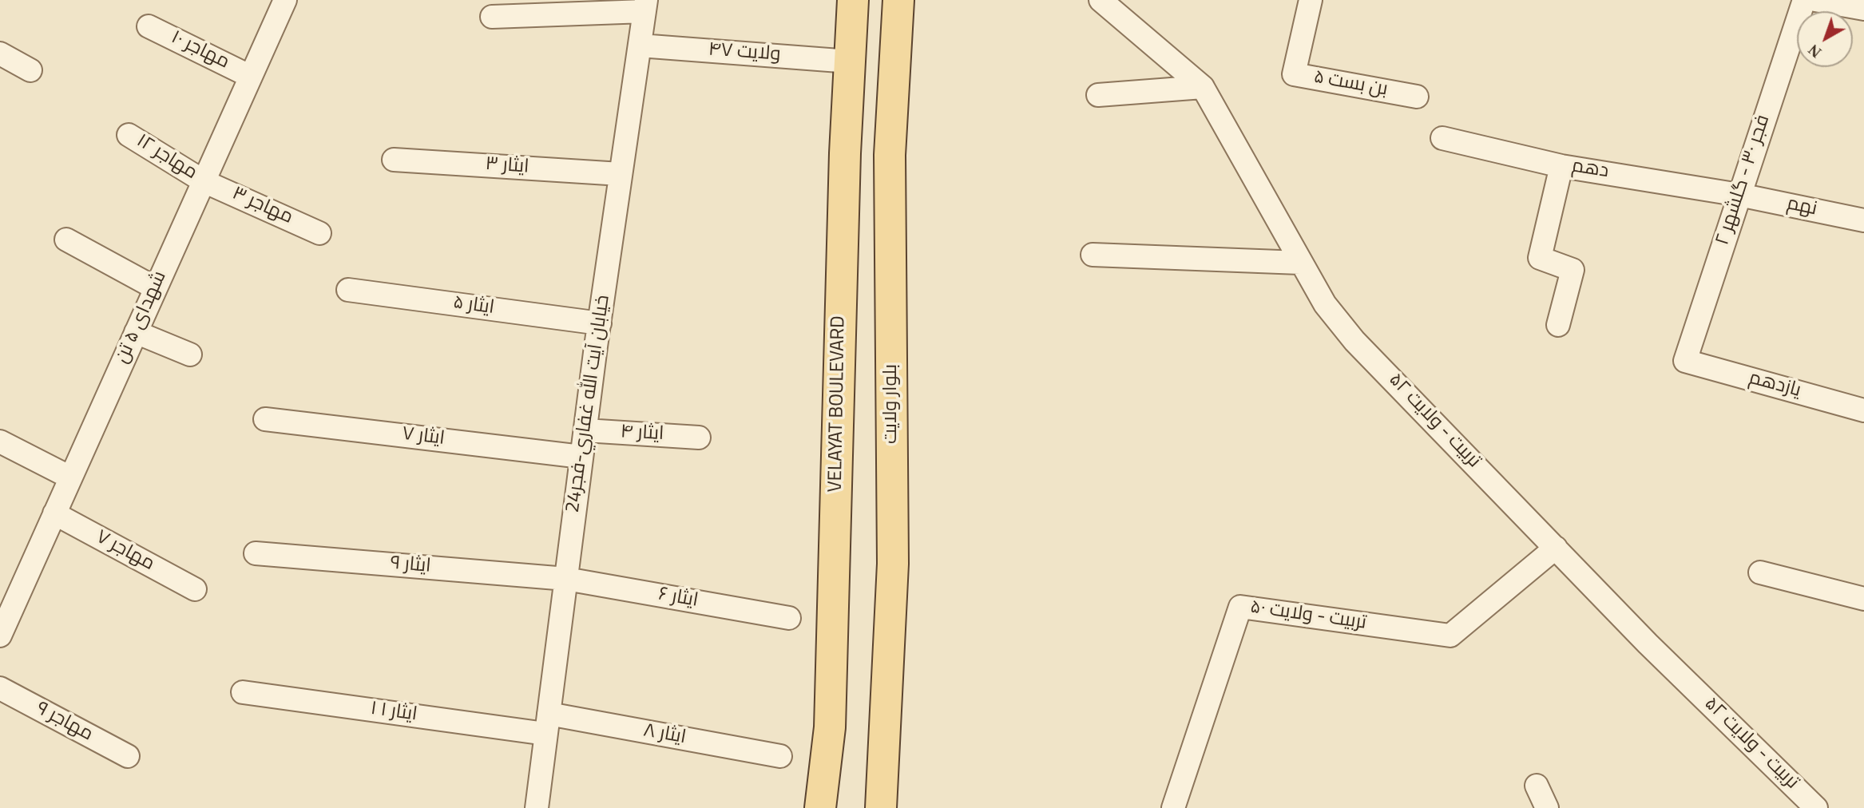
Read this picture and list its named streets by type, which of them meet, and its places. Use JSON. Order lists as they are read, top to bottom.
{
  "streets": {
    "main road": ["VELAYAT BOULEVARD", "بلوار ولایت"],
    "street": [
      "مهاجر ۱۰",
      "ولایت ۴۷",
      "بن بست ۵",
      "مهاجر ۱۲",
      "ایثار ۳",
      "دهم",
      "فجر ۳۰ - گلشهر ۲",
      "مهاجر ۳",
      "نهم",
      "ایثار ۵",
      "شهدای ۵ تن",
      "یازدهم",
      "خيابان آيت الله غفاري-فجر24",
      "تربیت - ولایت ۵۲",
      "ایثار ۴",
      "ایثار ۷",
      "مهاجر ۷",
      "ایثار ۹",
      "ایثار ۶",
      "تربیت - ولایت ۵۰",
      "ایثار ۱ ۱",
      "مهاجر ۹",
      "ایثار ۸"
    ]
  },
  "crossings": [
    ["مهاجر ۱۰", "شهدای ۵ تن"],
    ["ولایت ۴۷", "خيابان آيت الله غفاري-فجر24"],
    ["ولایت ۴۷", "VELAYAT BOULEVARD"],
    ["مهاجر ۱۲", "مهاجر ۳"],
    ["مهاجر ۱۲", "شهدای ۵ تن"],
    ["ایثار ۳", "خيابان آيت الله غفاري-فجر24"],
    ["دهم", "فجر ۳۰ - گلشهر ۲"],
    ["دهم", "نهم"],
    ["فجر ۳۰ - گلشهر ۲", "نهم"],
    ["فجر ۳۰ - گلشهر ۲", "یازدهم"],
    ["مهاجر ۳", "شهدای ۵ تن"],
    ["ایثار ۵", "خيابان آيت الله غفاري-فجر24"],
    ["شهدای ۵ تن", "مهاجر ۷"],
    ["خيابان آيت الله غفاري-فجر24", "ایثار ۴"],
    ["خيابان آيت الله غفاري-فجر24", "ایثار ۷"],
    ["خيابان آيت الله غفاري-فجر24", "ایثار ۹"],
    ["خيابان آيت الله غفاري-فجر24", "ایثار ۶"],
    ["خيابان آيت الله غفاري-فجر24", "ایثار ۱ ۱"],
    ["خيابان آيت الله غفاري-فجر24", "ایثار ۸"],
    ["تربیت - ولایت ۵۲", "تربیت - ولایت ۵۰"],
    ["ایثار ۹", "ایثار ۶"],
    ["ایثار ۱ ۱", "ایثار ۸"]
  ],
  "north": "bottom left"
}
